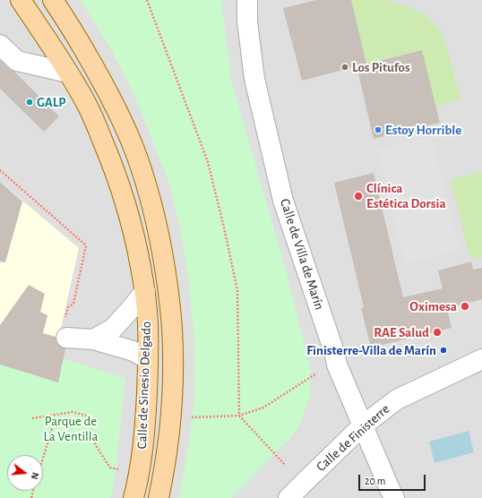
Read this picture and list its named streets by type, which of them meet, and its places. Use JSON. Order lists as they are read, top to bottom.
{
  "streets": {
    "main road": ["Calle de Sinesio Delgado"],
    "street": ["Calle de Villa de Marín", "Calle de Finisterre"]
  },
  "crossings": [
    ["Calle de Villa de Marín", "Calle de Finisterre"]
  ],
  "parks": ["Parque de La Ventilla"],
  "places": [
    "Los Pitufos",
    "GALP",
    "Estoy Horrible",
    "Clínica Estética Dorsia",
    "Oximesa",
    "RAE Salud",
    "Finisterre-Villa de Marín"
  ],
  "scale_bar": "20 m",
  "north": "right"
}
